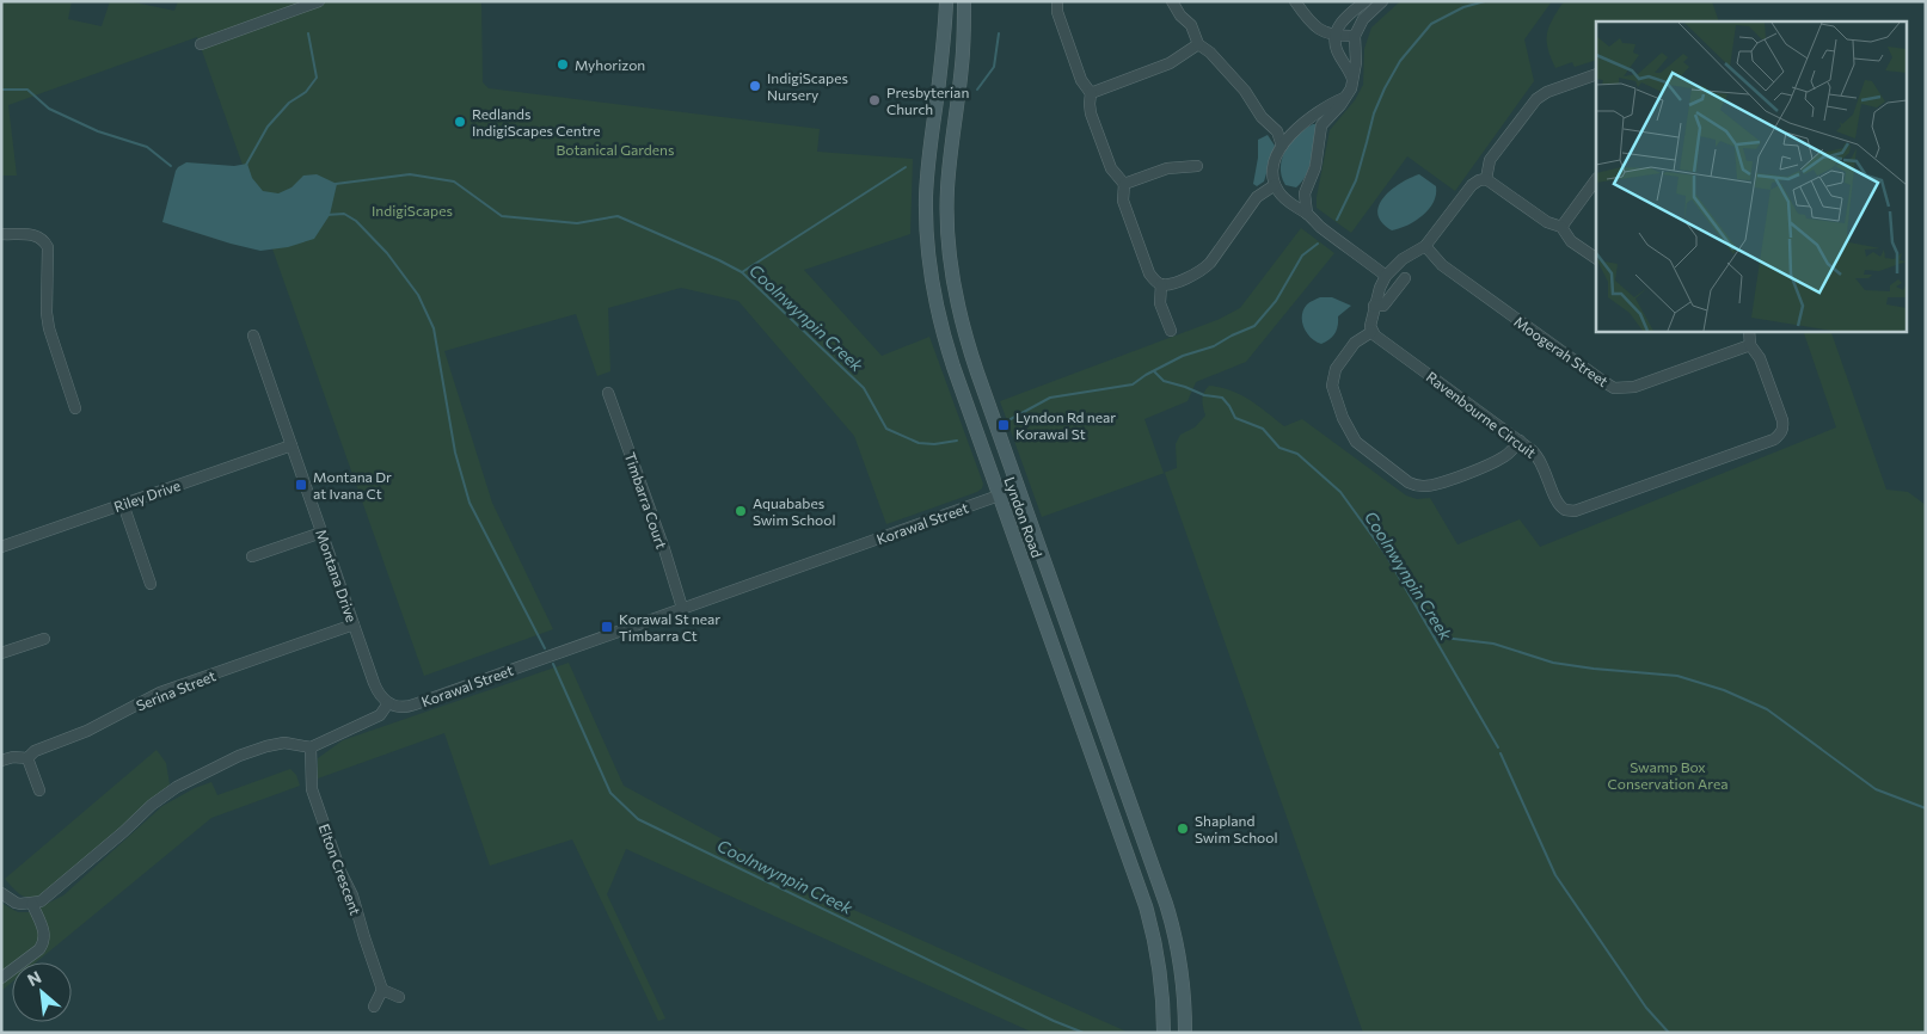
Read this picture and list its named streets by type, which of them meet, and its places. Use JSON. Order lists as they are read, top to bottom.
{
  "streets": {
    "main road": ["Lyndon Road"],
    "street": [
      "Moogerah Street",
      "Ravenbourne Circuit",
      "Riley Drive",
      "Timbarra Court",
      "Korawal Street",
      "Montana Drive",
      "Serina Street",
      "Elton Crescent"
    ]
  },
  "crossings": [
    ["Moogerah Street", "Ravenbourne Circuit"],
    ["Riley Drive", "Montana Drive"],
    ["Timbarra Court", "Korawal Street"],
    ["Lyndon Road", "Korawal Street"],
    ["Korawal Street", "Montana Drive"],
    ["Montana Drive", "Serina Street"]
  ],
  "water": ["Coolnwynpin Creek"],
  "parks": ["Botanical Gardens", "IndigiScapes", "Swamp Box Conservation Area"],
  "places": {
    "other": [
      "Myhorizon",
      "IndigiScapes Nursery",
      "Presbyterian Church",
      "Redlands IndigiScapes Centre",
      "Aquababes Swim School",
      "Shapland Swim School"
    ],
    "transit": ["Lyndon Rd near Korawal St", "Montana Dr at Ivana Ct", "Korawal St near Timbarra Ct"]
  },
  "north": "top left"
}
